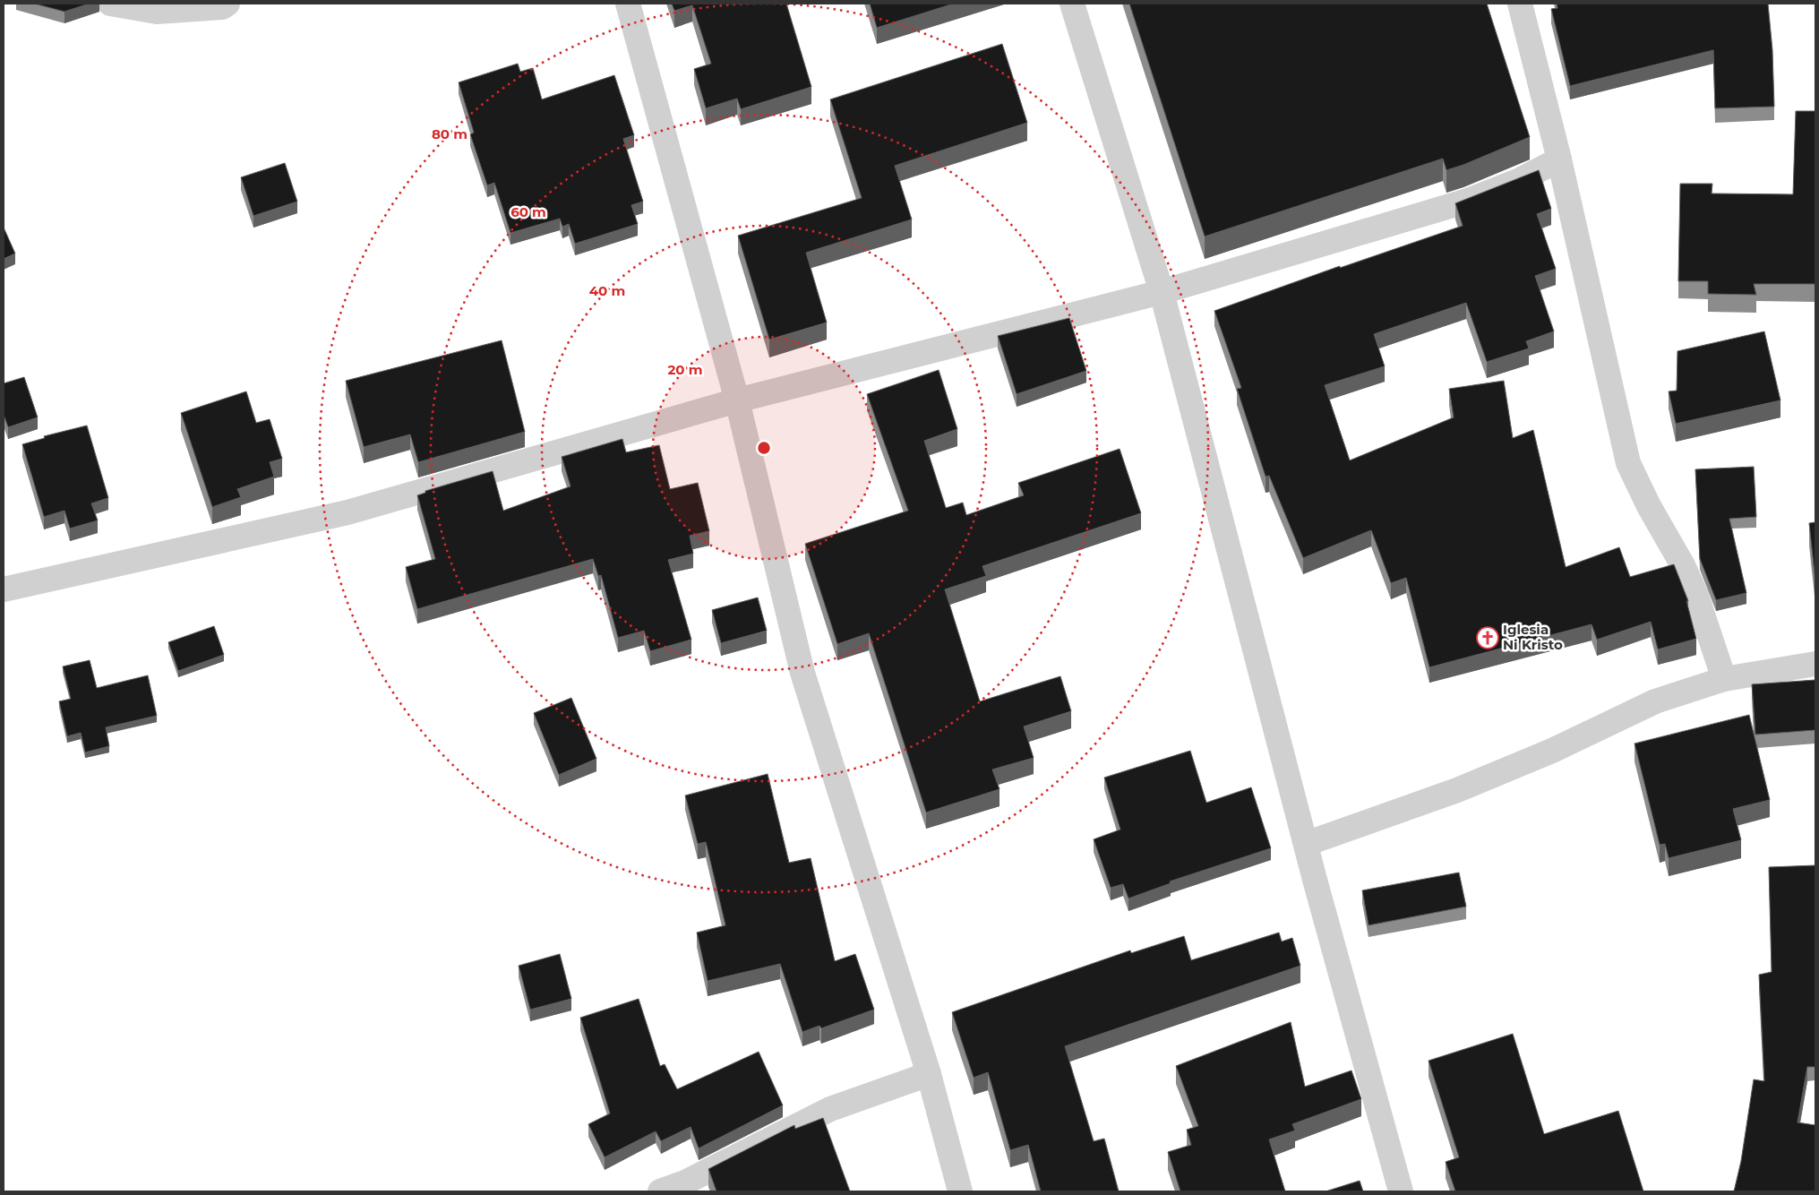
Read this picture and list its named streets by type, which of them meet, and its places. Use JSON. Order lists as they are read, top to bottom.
{
  "places": {
    "church": ["Iglesia Ni Kristo"]
  },
  "rings": [
    "80 m",
    "60 m",
    "40 m",
    "20 m"
  ]
}
